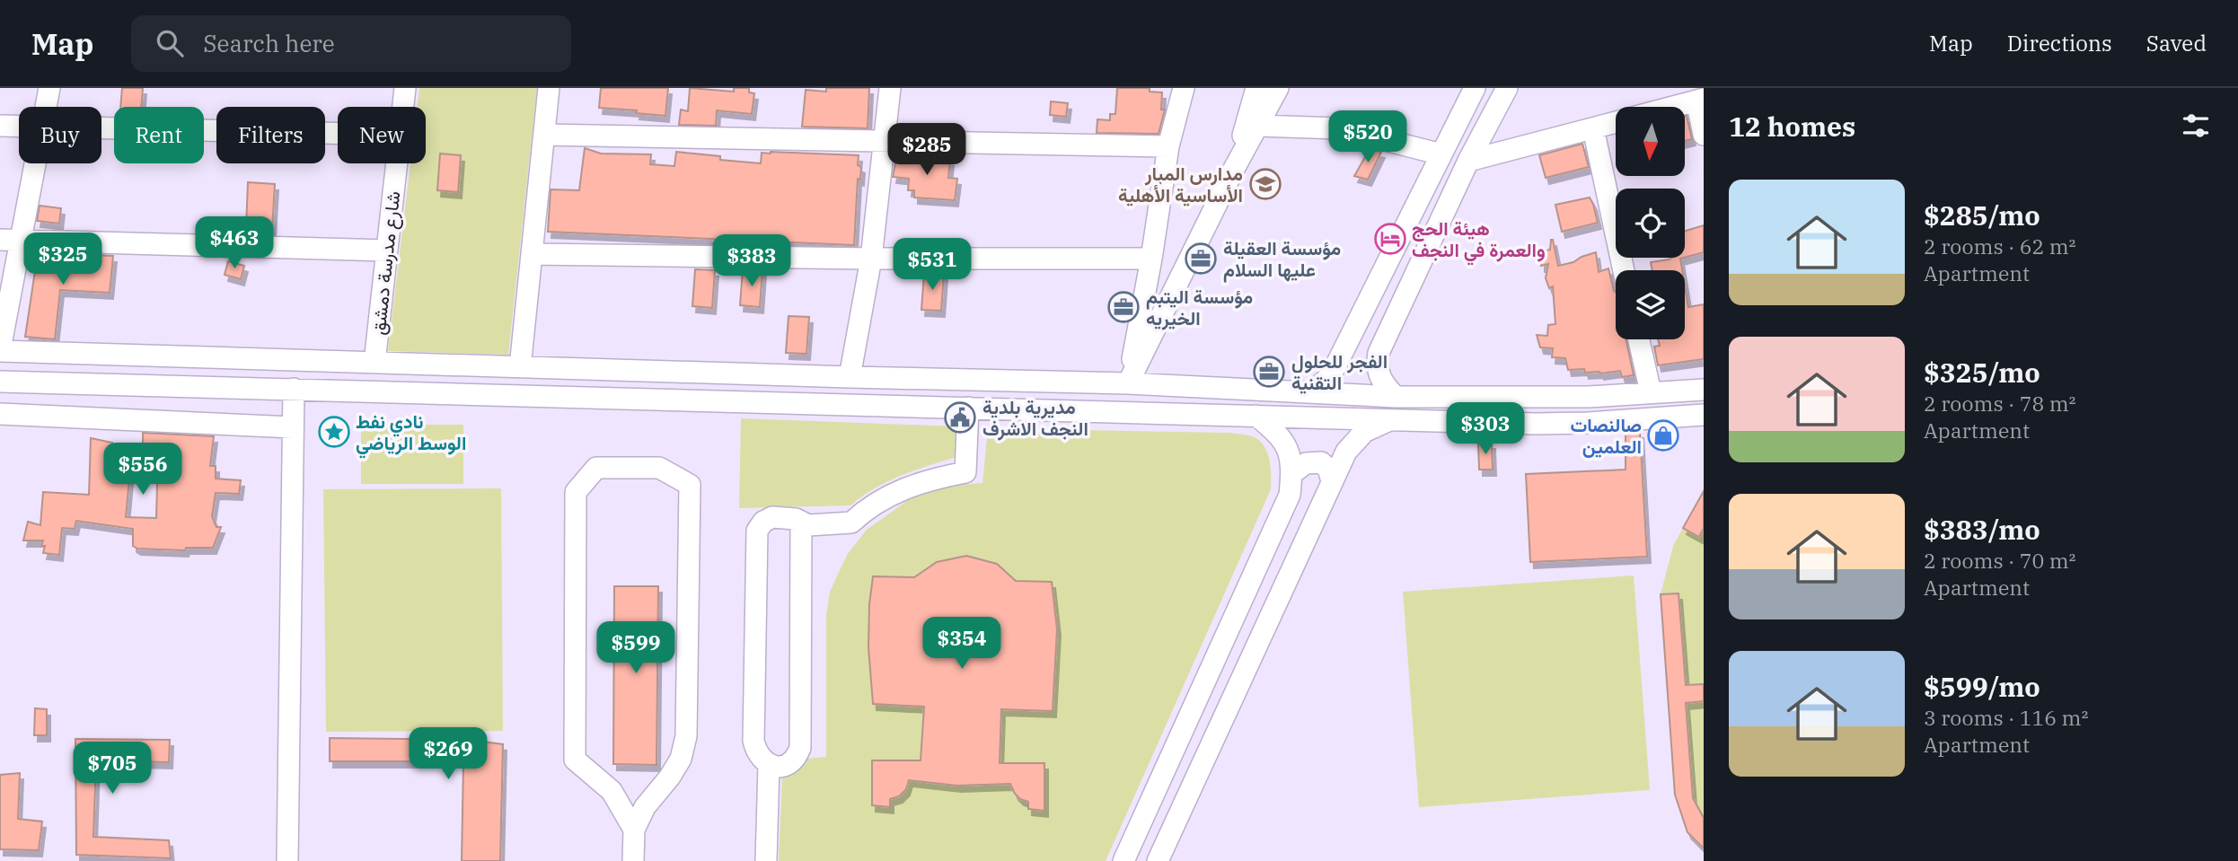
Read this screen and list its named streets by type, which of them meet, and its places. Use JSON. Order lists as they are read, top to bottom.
{
  "streets": {
    "street": ["شارع مدرسة دمشق"]
  },
  "places": {
    "school or university": ["مدارس الميار الأساسية الأهلية"],
    "hotel": ["هيئة الحج والعمرة في النجف"],
    "office": ["مؤسسة العقيلة عليها السلام", "مؤسسة اليتبم الخيريه", "الفجر للحلول التقنية"],
    "public building": ["مديرية بلدية النجف الاشرف"],
    "place": ["نادي نفط الوسط الرياضي"],
    "shop": ["صالنصات العلمين"]
  },
  "north": "bottom",
  "page": {
    "header": "Map",
    "search": "Search here",
    "nav": ["Map", "Directions", "Saved"],
    "heading": "12 homes",
    "chip": [
      "Buy",
      "Rent",
      "Filters",
      "New"
    ],
    "price": [
      "$520",
      "$285",
      "$463",
      "$325",
      "$383",
      "$531",
      "$303",
      "$556",
      "$354",
      "$599",
      "$269",
      "$705"
    ],
    "list": [
      {
        "name": "$285/mo",
        "note": "2 rooms · 62 m² · Apartment"
      },
      {
        "name": "$325/mo",
        "note": "2 rooms · 78 m² · Apartment"
      },
      {
        "name": "$383/mo",
        "note": "2 rooms · 70 m² · Apartment"
      },
      {
        "name": "$599/mo",
        "note": "3 rooms · 116 m² · Apartment"
      }
    ]
  }
}
